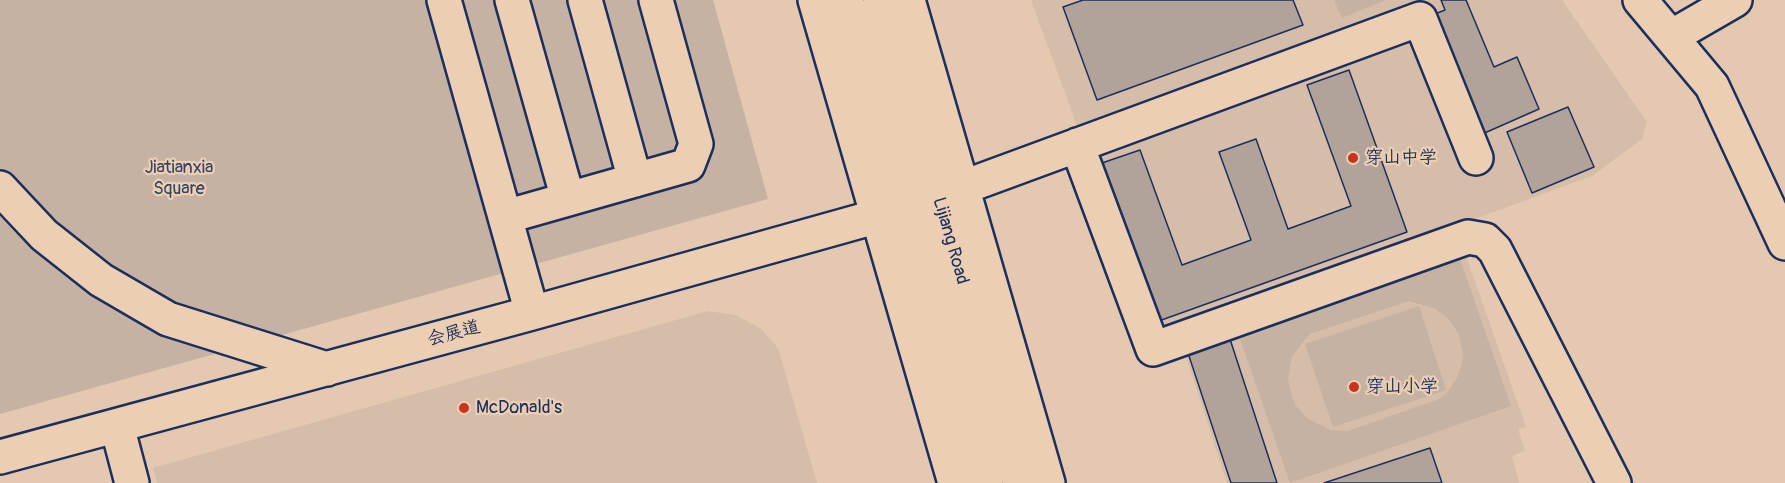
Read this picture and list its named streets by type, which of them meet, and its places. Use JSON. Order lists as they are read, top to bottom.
{
  "streets": {
    "main road": ["Lijiang Road", "会展道"]
  },
  "crossings": [
    ["Lijiang Road", "会展道"]
  ],
  "parks": ["Jiatianxia Square"],
  "places": ["穿山中学", "穿山小学", "McDonald's"]
}
